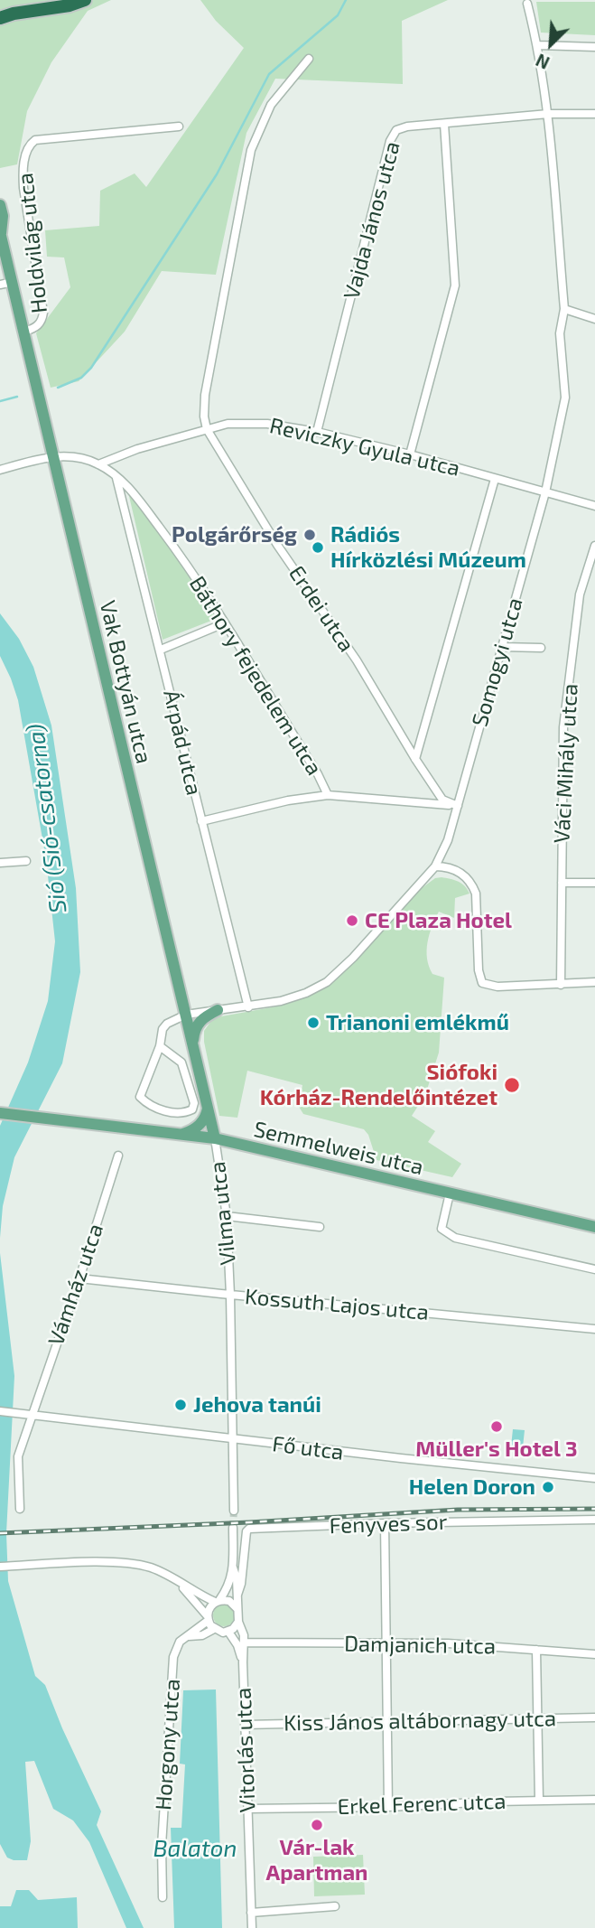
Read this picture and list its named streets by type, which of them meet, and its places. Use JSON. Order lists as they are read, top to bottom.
{
  "streets": {
    "main road": ["Vak Bottyán utca", "Semmelweis utca"],
    "street": [
      "Vajda János utca",
      "Holdvilág utca",
      "Reviczky Gyula utca",
      "Erdei utca",
      "Somogyi utca",
      "Báthory fejedelem utca",
      "Árpád utca",
      "Váci Mihály utca",
      "Vilma utca",
      "Vámház utca",
      "Kossuth Lajos utca",
      "Fő utca",
      "Fenyves sor",
      "Damjanich utca",
      "Kiss János altábornagy utca",
      "Horgony utca",
      "Vitorlás utca",
      "Erkel Ferenc utca"
    ]
  },
  "crossings": [
    ["Vajda János utca", "Reviczky Gyula utca"],
    ["Vajda János utca", "Somogyi utca"],
    ["Holdvilág utca", "Vak Bottyán utca"],
    ["Reviczky Gyula utca", "Erdei utca"],
    ["Reviczky Gyula utca", "Somogyi utca"],
    ["Reviczky Gyula utca", "Báthory fejedelem utca"],
    ["Erdei utca", "Somogyi utca"],
    ["Somogyi utca", "Vak Bottyán utca"],
    ["Somogyi utca", "Árpád utca"],
    ["Báthory fejedelem utca", "Vak Bottyán utca"],
    ["Báthory fejedelem utca", "Árpád utca"],
    ["Vak Bottyán utca", "Semmelweis utca"],
    ["Vak Bottyán utca", "Vilma utca"],
    ["Semmelweis utca", "Vilma utca"],
    ["Vilma utca", "Kossuth Lajos utca"],
    ["Vilma utca", "Fő utca"],
    ["Vámház utca", "Kossuth Lajos utca"],
    ["Vámház utca", "Fő utca"],
    ["Fenyves sor", "Vitorlás utca"],
    ["Damjanich utca", "Vitorlás utca"],
    ["Kiss János altábornagy utca", "Vitorlás utca"],
    ["Horgony utca", "Vitorlás utca"],
    ["Vitorlás utca", "Erkel Ferenc utca"]
  ],
  "water": ["Sió (Sió-csatorna)", "Balaton"],
  "places": [
    "Polgárőrség",
    "Rádiós Hírközlési Múzeum",
    "CE Plaza Hotel",
    "Trianoni emlékmű",
    "Siófoki Kórház-Rendelőintézet",
    "Jehova tanúi",
    "Müller's Hotel 3",
    "Helen Doron",
    "Vár-lak Apartman"
  ],
  "north": "bottom left"
}
